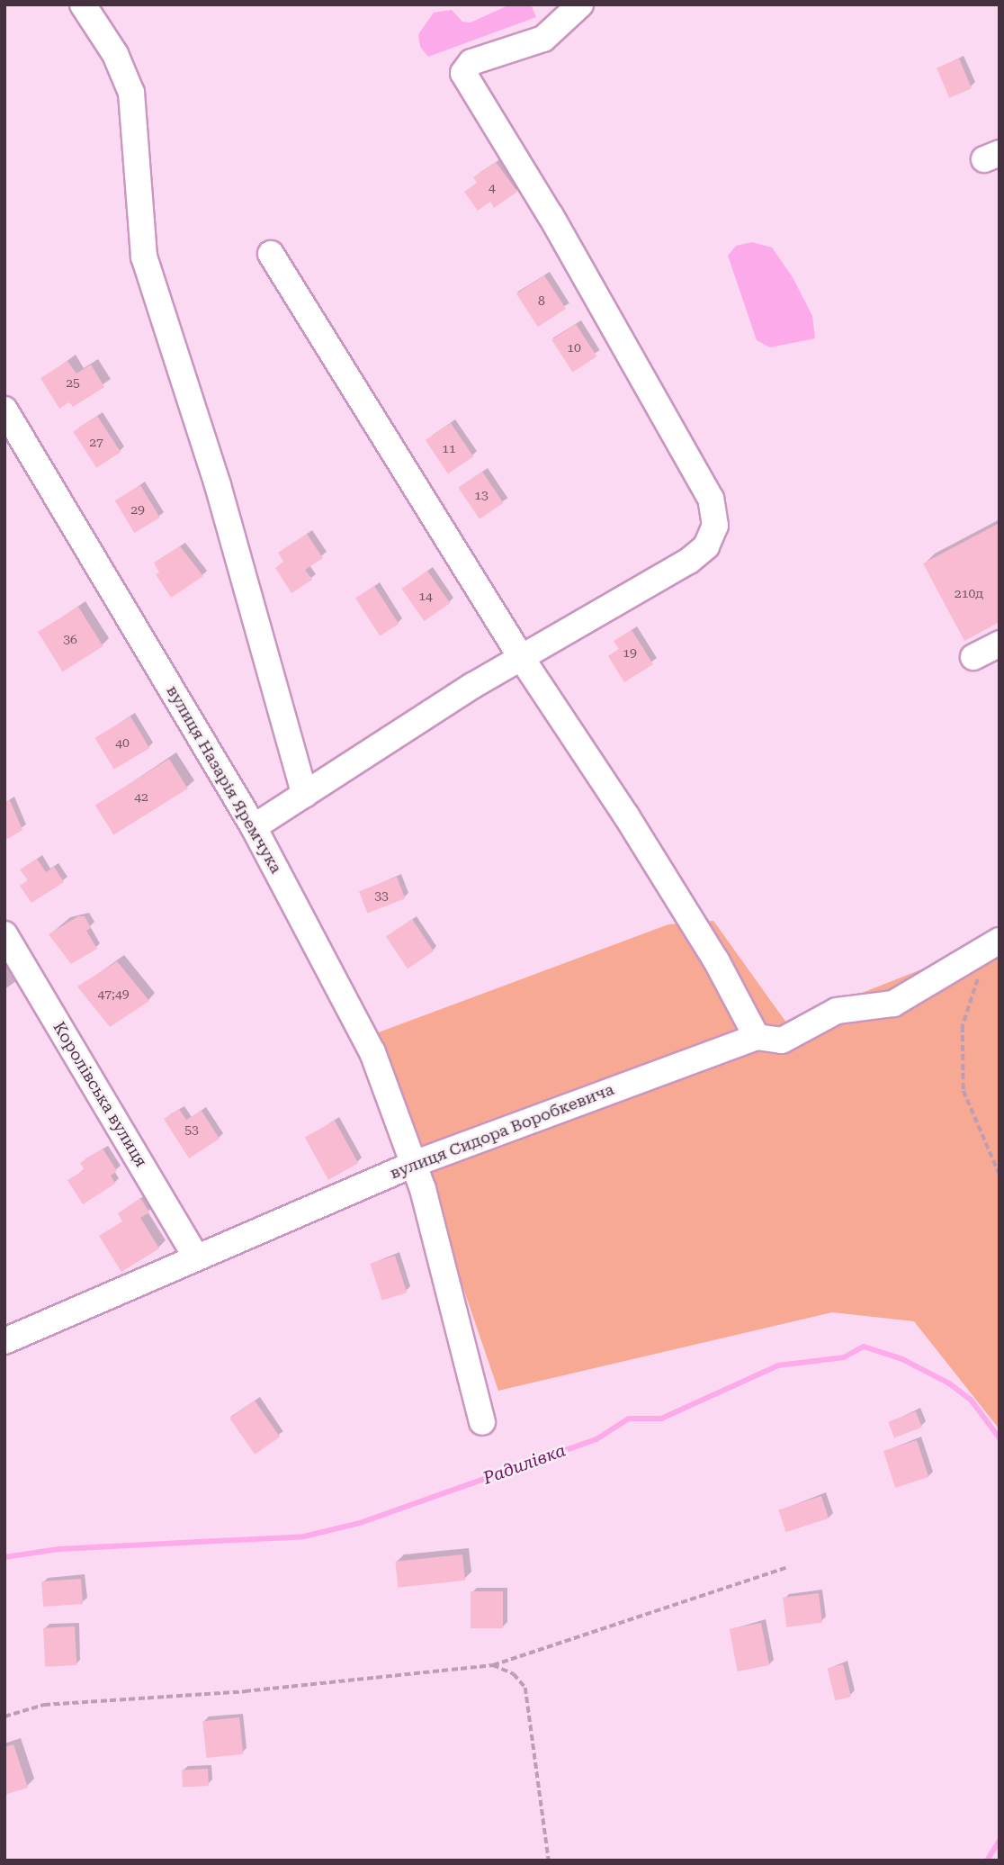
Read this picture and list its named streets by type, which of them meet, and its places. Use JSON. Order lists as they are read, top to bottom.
{
  "streets": {
    "street": ["вулиця Назарія Яремчука", "Королівська вулиця", "вулиця Сидора Воробкевича"]
  },
  "crossings": [
    ["вулиця Назарія Яремчука", "вулиця Сидора Воробкевича"],
    ["Королівська вулиця", "вулиця Сидора Воробкевича"]
  ],
  "water": ["Радилівка"],
  "house_numbers": [
    "4",
    "8",
    "10",
    "25",
    "27",
    "11",
    "13",
    "29",
    "210д",
    "14",
    "36",
    "19",
    "40",
    "42",
    "33",
    "47;49",
    "53"
  ]
}
